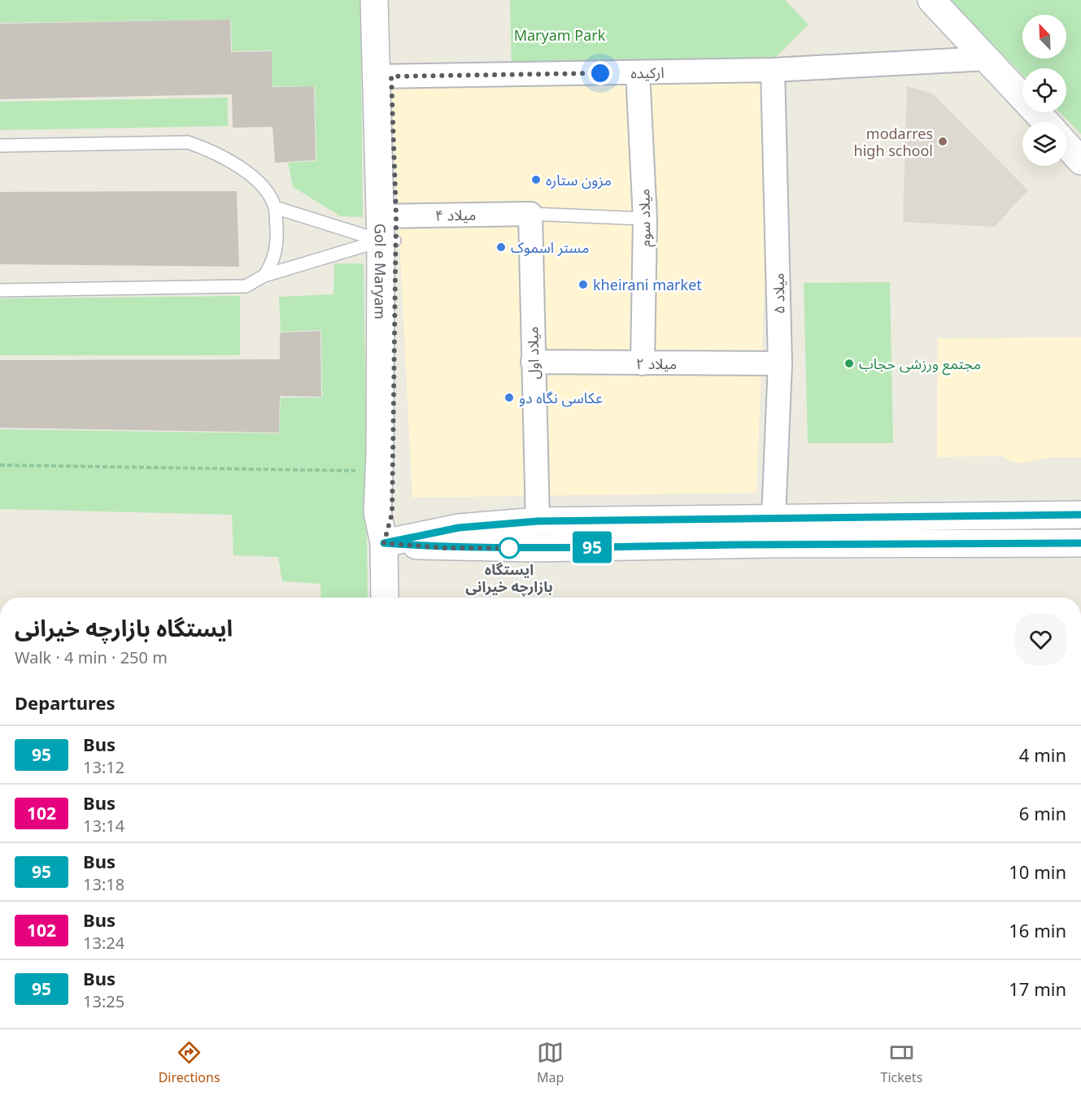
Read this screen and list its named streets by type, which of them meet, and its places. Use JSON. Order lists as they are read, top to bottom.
{
  "streets": {
    "street": [
      "ارکیده",
      "میلاد ۴",
      "میلاد سوم",
      "Gol e Maryam",
      "میلاد ۵",
      "میلاد اول",
      "میلاد ۲"
    ]
  },
  "crossings": [
    ["ارکیده", "میلاد سوم"],
    ["ارکیده", "Gol e Maryam"],
    ["ارکیده", "میلاد ۵"],
    ["میلاد ۴", "Gol e Maryam"],
    ["میلاد ۴", "میلاد اول"],
    ["میلاد سوم", "میلاد ۲"],
    ["میلاد ۵", "میلاد ۲"],
    ["میلاد اول", "میلاد ۲"]
  ],
  "parks": ["Maryam Park"],
  "places": [
    "modarres high school",
    "مزون ستاره",
    "مستر اسموک",
    "kheirani market",
    "مجتمع ورزشی حجاب",
    "عکاسی نگاه دو",
    "ایستگاه بازارچه خیرانی"
  ],
  "lines": ["bus line 95"],
  "north": "top left",
  "page": {
    "on_map": "95",
    "heading": [
      ["ایستگاه بازارچه خیرانی", "Walk · 4 min · 250 m"],
      "Departures"
    ],
    "list": [
      {
        "mark": "95",
        "name": "Bus",
        "note": "13:12",
        "value": "4 min"
      },
      {
        "mark": "102",
        "name": "Bus",
        "note": "13:14",
        "value": "6 min"
      },
      {
        "mark": "95",
        "name": "Bus",
        "note": "13:18",
        "value": "10 min"
      },
      {
        "mark": "102",
        "name": "Bus",
        "note": "13:24",
        "value": "16 min"
      },
      {
        "mark": "95",
        "name": "Bus",
        "note": "13:25",
        "value": "17 min"
      }
    ],
    "tabs": ["Directions", "Map", "Tickets"]
  }
}
